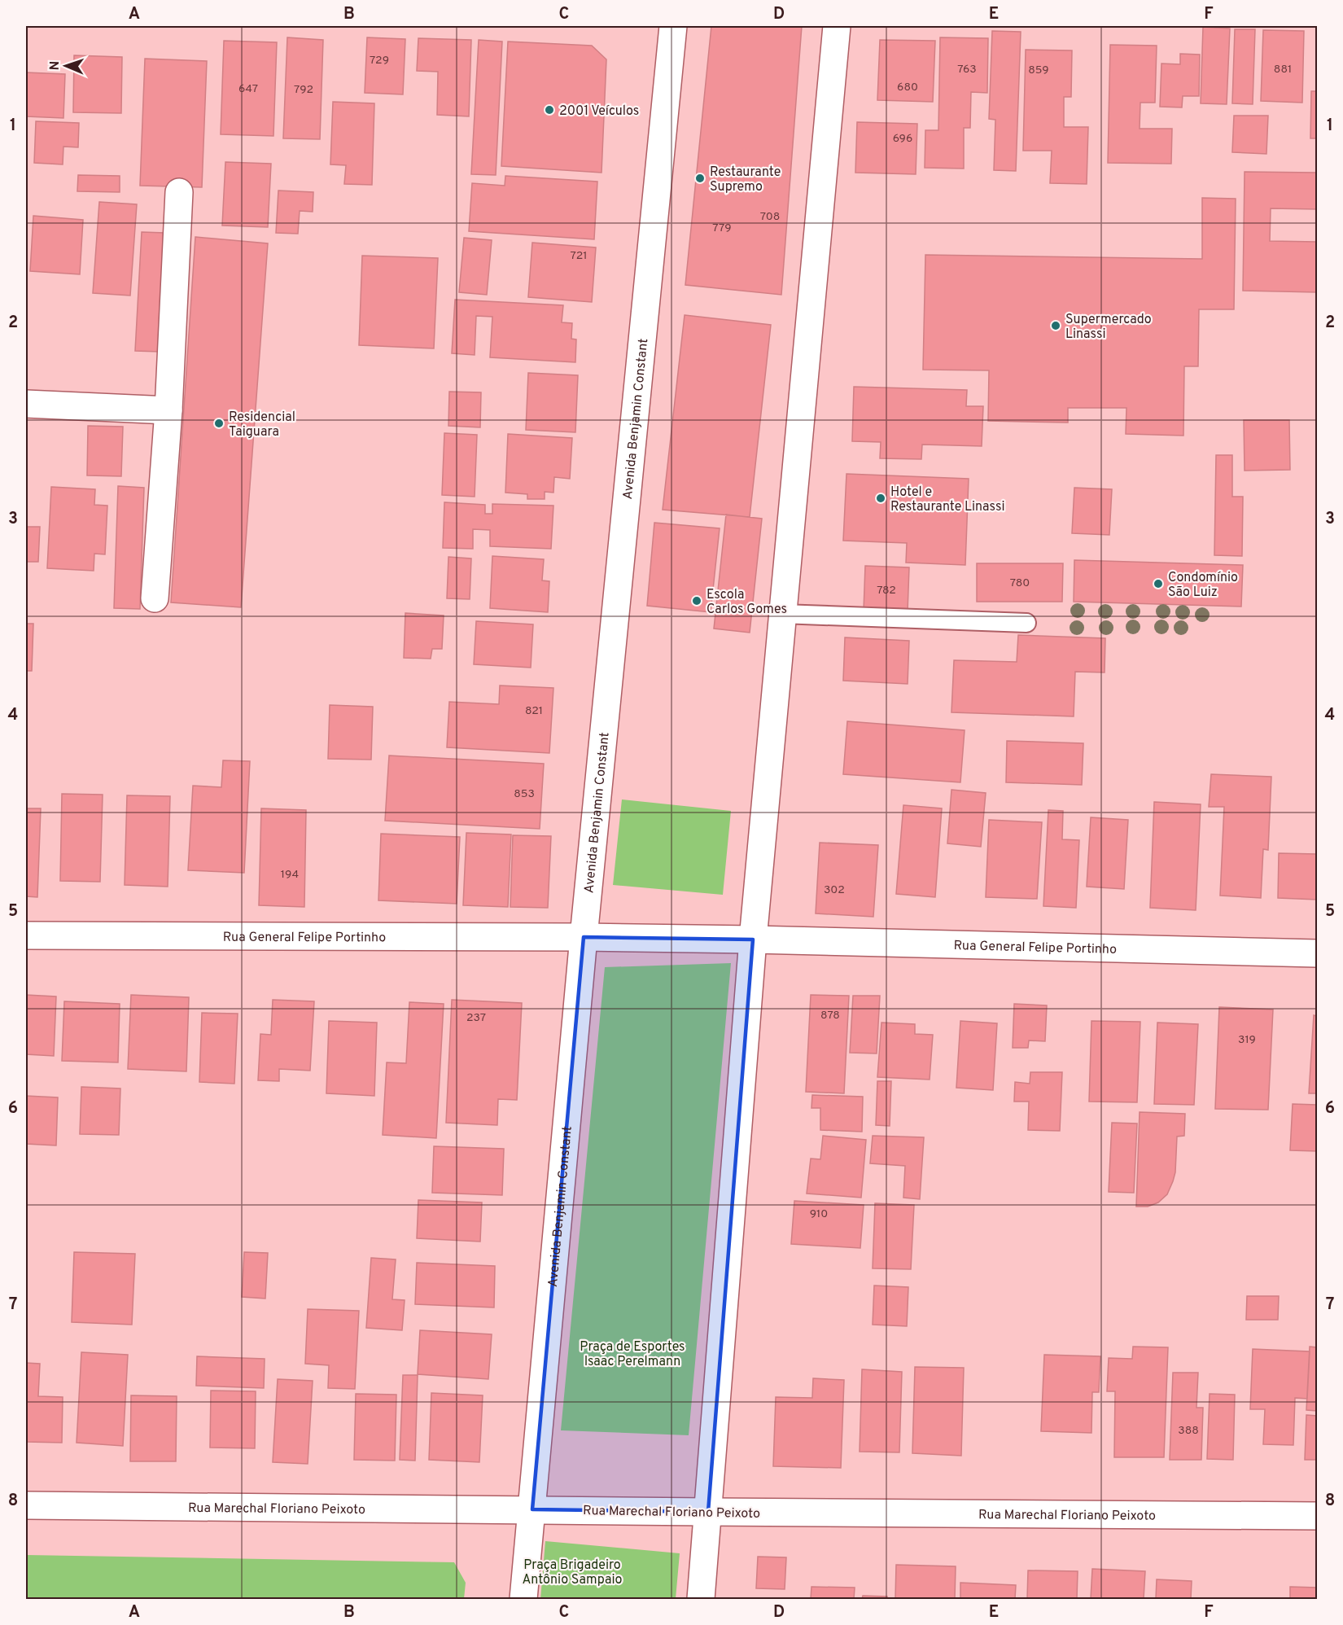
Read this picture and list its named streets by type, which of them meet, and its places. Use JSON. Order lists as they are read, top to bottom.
{
  "streets": {
    "main road": ["Avenida Benjamin Constant", "Rua General Felipe Portinho", "Rua Marechal Floriano Peixoto"]
  },
  "crossings": [
    ["Avenida Benjamin Constant", "Rua General Felipe Portinho"],
    ["Avenida Benjamin Constant", "Rua Marechal Floriano Peixoto"]
  ],
  "parks": ["Praça de Esportes Isaac Perelmann", "Praça Brigadeiro Antônio Sampaio"],
  "places": [
    "2001 Veículos",
    "Restaurante Supremo",
    "Supermercado Linassi",
    "Residencial Taiguara",
    "Hotel e Restaurante Linassi",
    "Condomínio São Luiz",
    "Escola Carlos Gomes"
  ],
  "house_numbers": [
    "729",
    "763",
    "881",
    "859",
    "680",
    "647",
    "792",
    "696",
    "708",
    "779",
    "721",
    "780",
    "782",
    "821",
    "853",
    "194",
    "302",
    "878",
    "237",
    "319",
    "910",
    "388"
  ],
  "north": "left",
  "grid": {
    "columns": [
      "A",
      "B",
      "C",
      "D",
      "E",
      "F"
    ],
    "rows": [
      "1",
      "2",
      "3",
      "4",
      "5",
      "6",
      "7",
      "8"
    ]
  }
}
